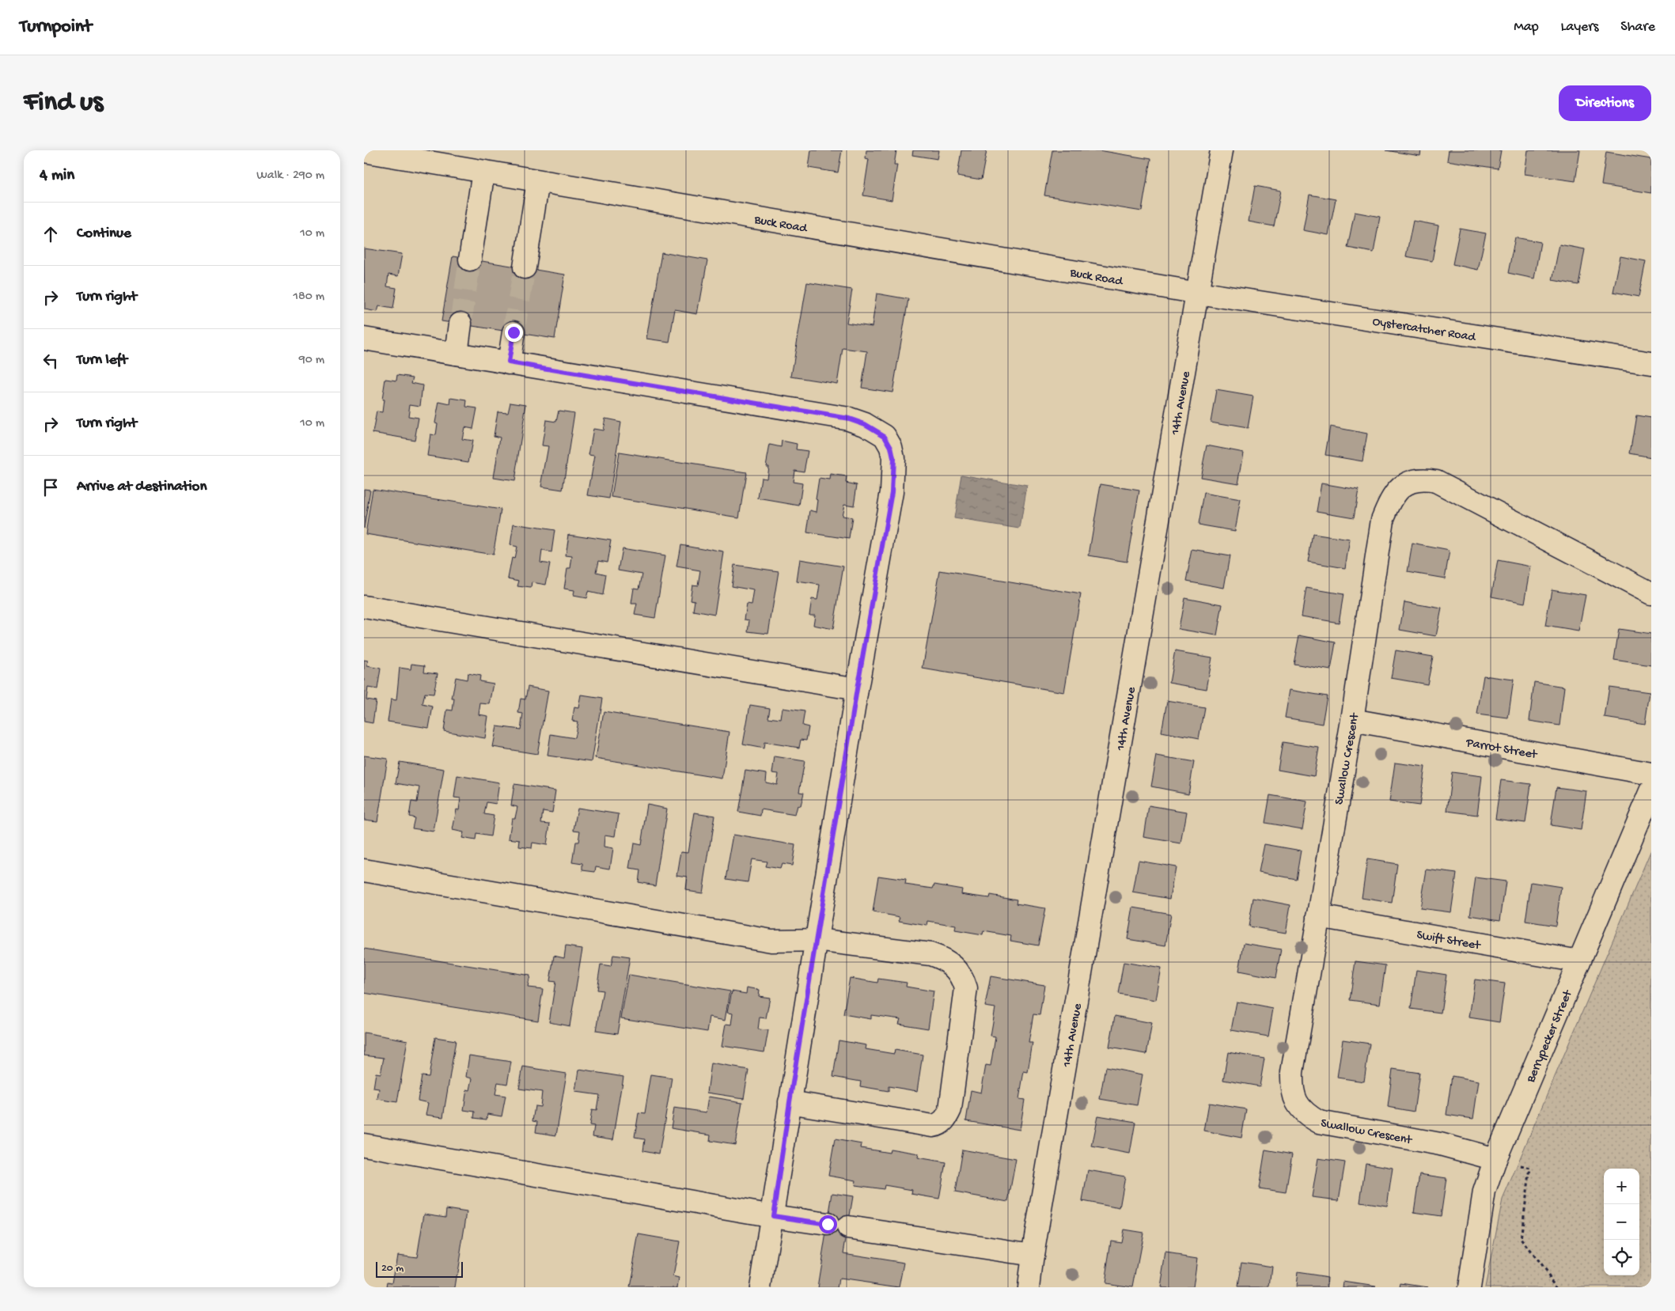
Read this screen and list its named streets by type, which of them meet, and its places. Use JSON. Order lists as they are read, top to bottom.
{
  "streets": {
    "street": [
      "Buck Road",
      "Oystercatcher Road",
      "14th Avenue",
      "Parrot Street",
      "Swallow Crescent",
      "Swift Street",
      "Berrypecker Street"
    ]
  },
  "crossings": [
    ["Buck Road", "Oystercatcher Road"],
    ["Buck Road", "14th Avenue"],
    ["Oystercatcher Road", "14th Avenue"],
    ["Parrot Street", "Swallow Crescent"],
    ["Swallow Crescent", "Swift Street"],
    ["Swallow Crescent", "Berrypecker Street"],
    ["Swift Street", "Berrypecker Street"]
  ],
  "scale_bar": "20 m",
  "page": {
    "header": "Turnpoint",
    "nav": ["Map", "Layers", "Share"],
    "buttons": "Directions",
    "title": "Find us",
    "heading": ["4 min", "Walk · 290 m"],
    "list": [
      ["Continue", "10 m"],
      ["Turn right", "180 m"],
      ["Turn left", "90 m"],
      ["Turn right", "10 m"],
      "Arrive at destination"
    ],
    "map_buttons": ["+", "−"],
    "scale": "20 m"
  }
}
